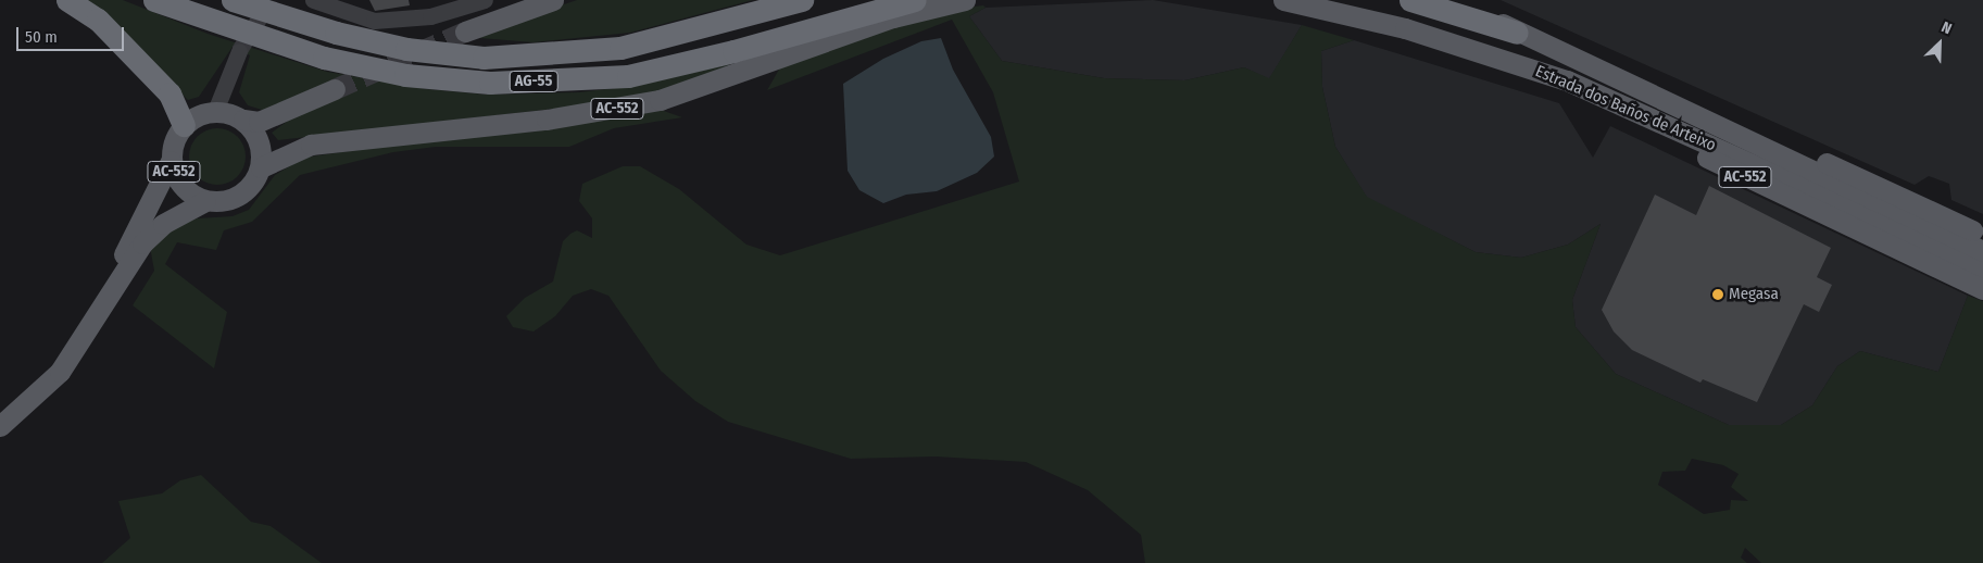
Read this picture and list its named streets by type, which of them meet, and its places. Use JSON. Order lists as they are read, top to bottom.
{
  "streets": {
    "highway": ["AG-55"],
    "main road": ["AC-552", "Estrada dos Baños de Arteixo"]
  },
  "crossings": [
    ["AC-552", "Estrada dos Baños de Arteixo"]
  ],
  "places": ["Megasa"],
  "scale_bar": "50 m",
  "north": "top right"
}
